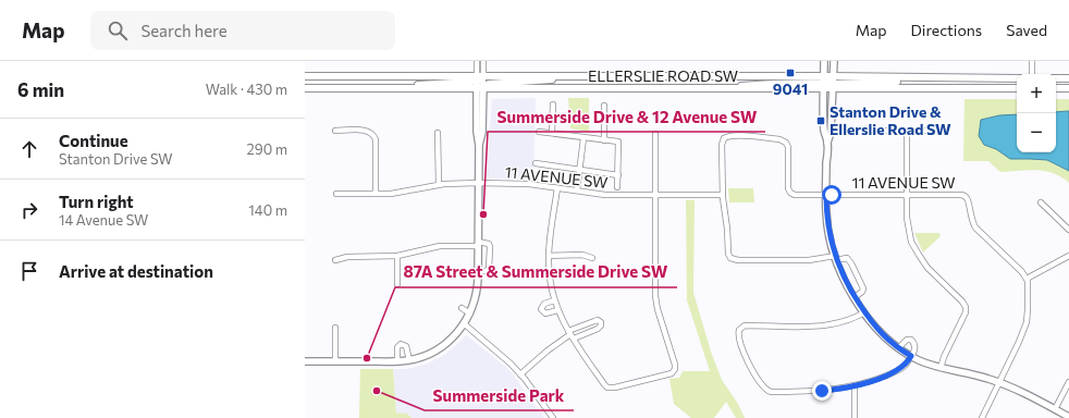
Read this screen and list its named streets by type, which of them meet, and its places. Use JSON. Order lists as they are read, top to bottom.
{
  "streets": {
    "main road": ["ELLERSLIE ROAD SW"],
    "street": ["11 AVENUE SW"]
  },
  "places": {
    "transit": ["9041", "Stanton Drive & Ellerslie Road SW"],
    "other": ["Summerside Drive & 12 Avenue SW", "87A Street & Summerside Drive SW", "Summerside Park"]
  },
  "page": {
    "header": "Map",
    "search": "Search here",
    "nav": ["Map", "Directions", "Saved"],
    "heading": ["6 min", "Walk · 430 m"],
    "map_buttons": ["+", "−"],
    "list": [
      ["Continue", "Stanton Drive SW", "290 m"],
      ["Turn right", "14 Avenue SW", "140 m"],
      "Arrive at destination"
    ]
  }
}
